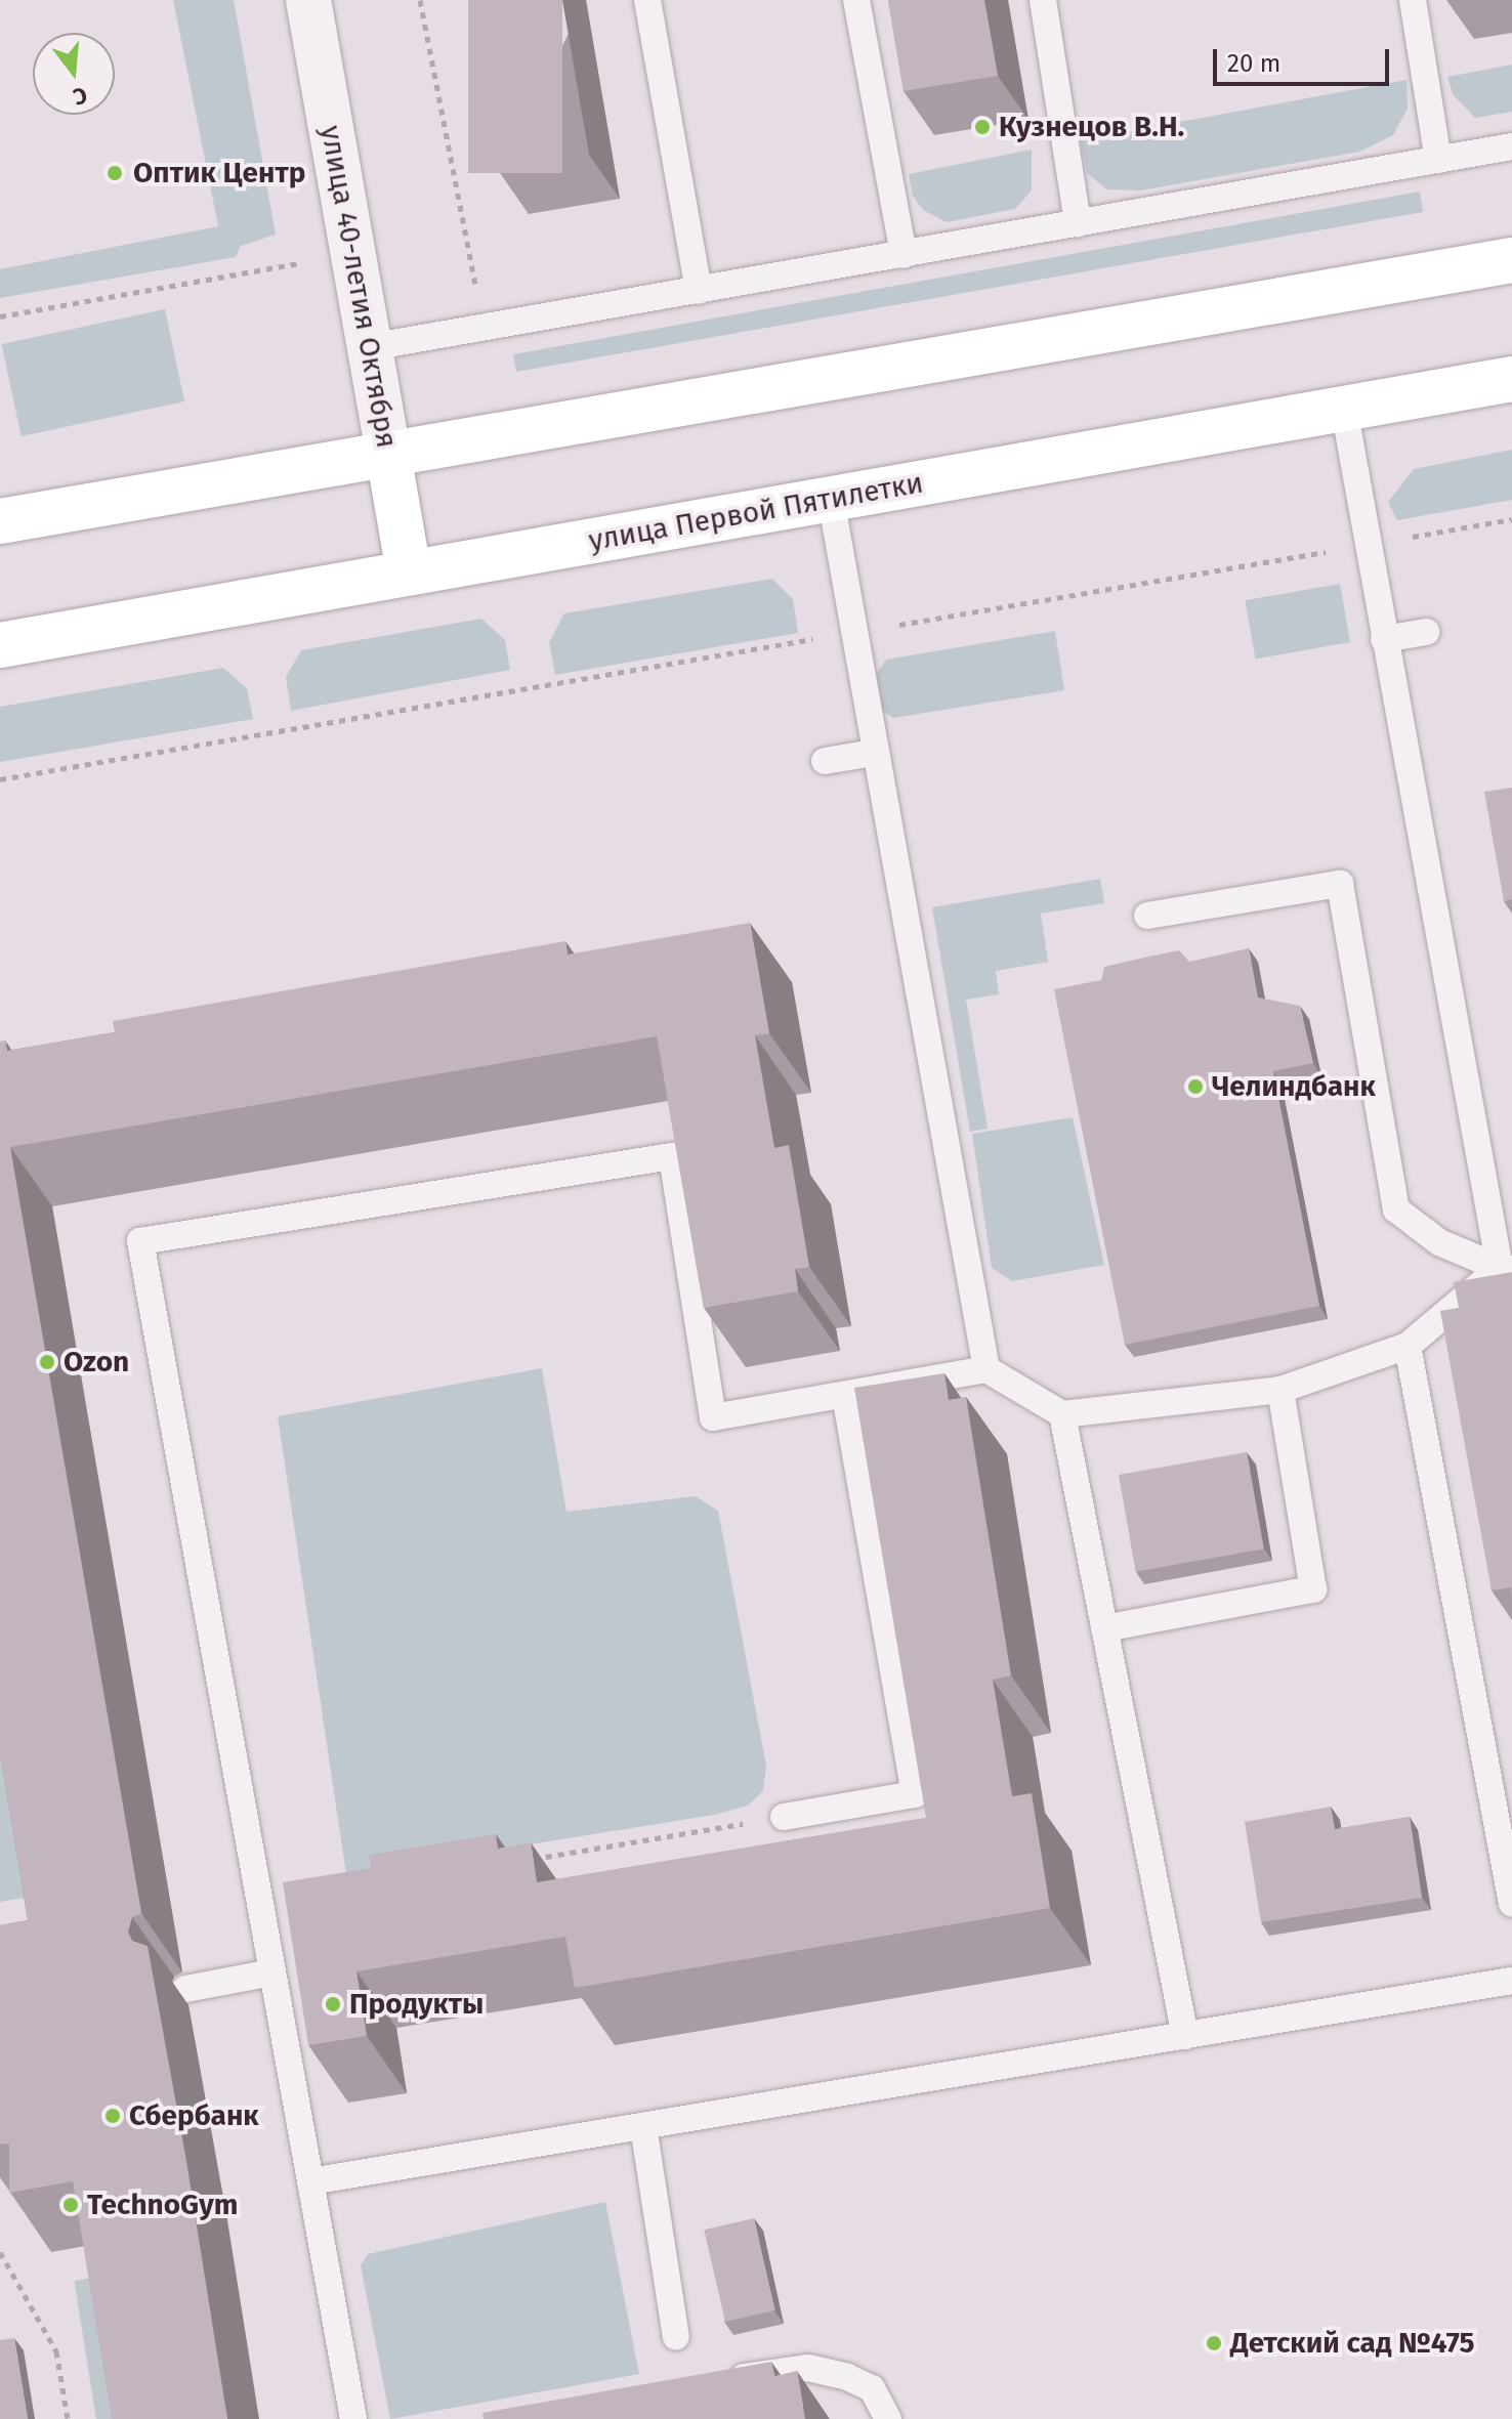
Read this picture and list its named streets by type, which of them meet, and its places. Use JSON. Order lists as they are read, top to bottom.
{
  "streets": {
    "main road": ["улица 40-летия Октября", "улица Первой Пятилетки"]
  },
  "crossings": [
    ["улица 40-летия Октября", "улица Первой Пятилетки"]
  ],
  "places": [
    "Кузнецов В.Н.",
    "Оптик Центр",
    "Челиндбанк",
    "Ozon",
    "Продукты",
    "Сбербанк",
    "TechnoGym",
    "Детский сад №475"
  ],
  "scale_bar": "20 m",
  "north": "bottom"
}
